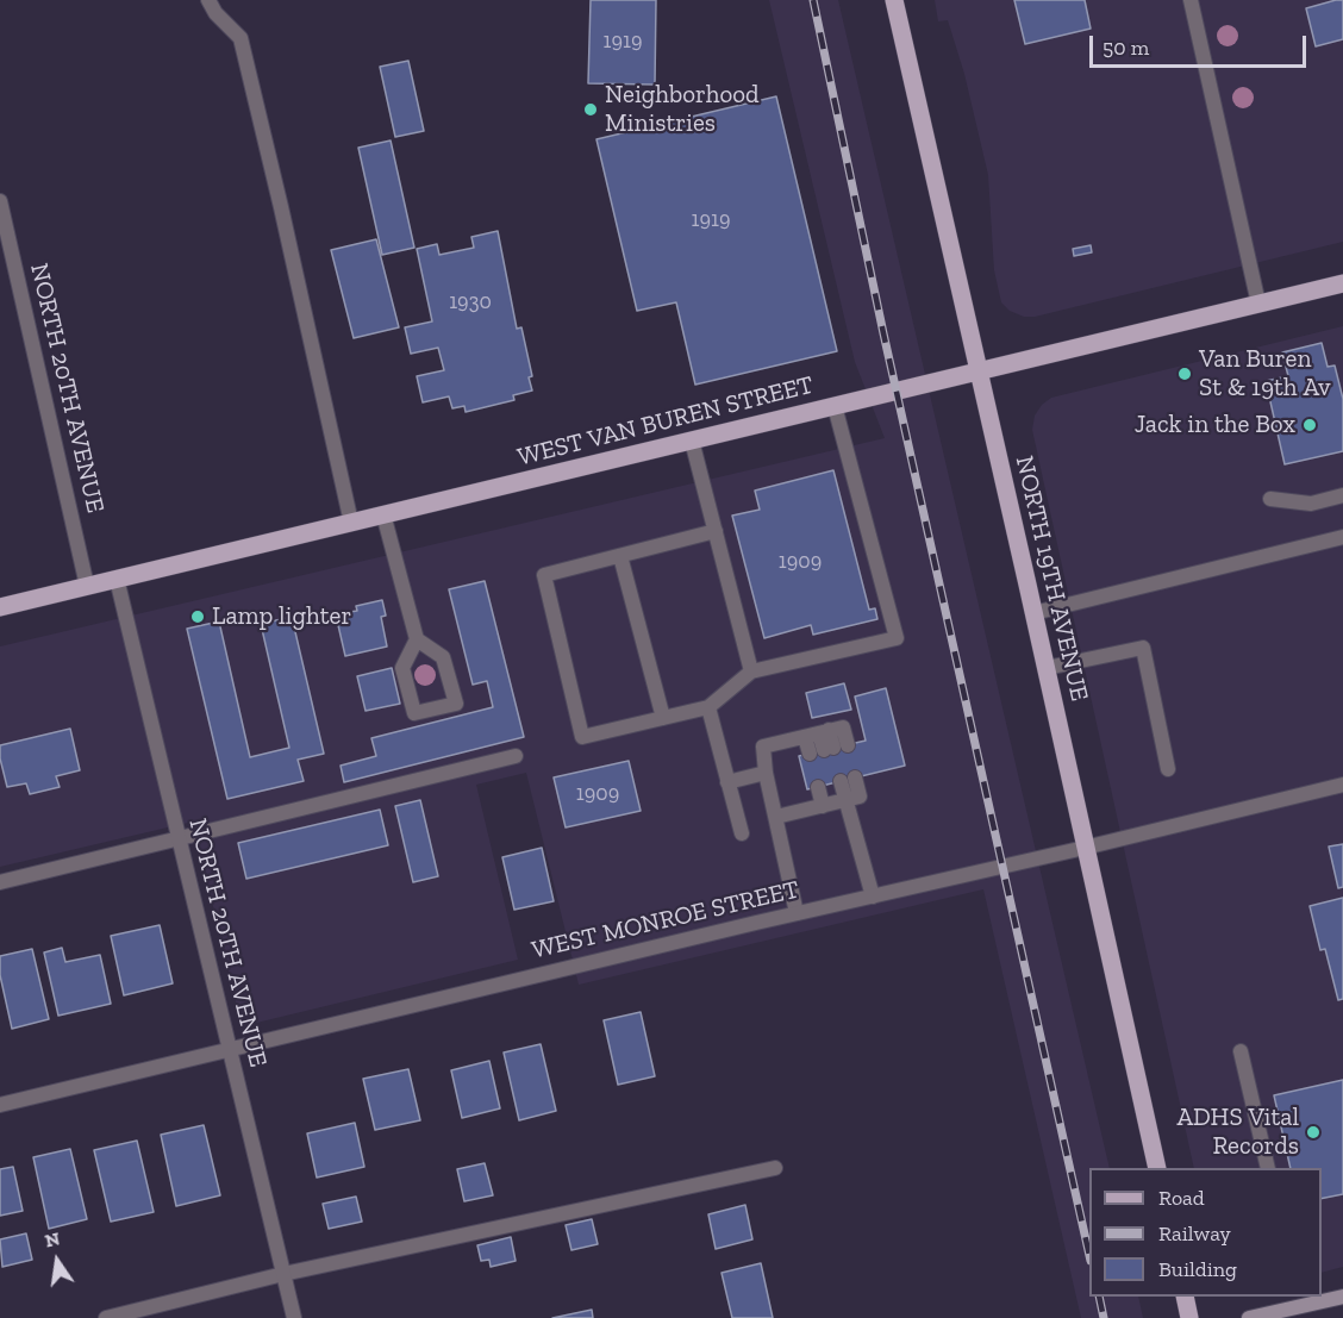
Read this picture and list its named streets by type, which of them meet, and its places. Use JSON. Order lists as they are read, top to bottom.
{
  "streets": {
    "main road": ["WEST VAN BUREN STREET", "NORTH 19TH AVENUE"],
    "street": ["NORTH 20TH AVENUE", "WEST MONROE STREET"]
  },
  "crossings": [
    ["NORTH 20TH AVENUE", "WEST VAN BUREN STREET"],
    ["NORTH 20TH AVENUE", "WEST MONROE STREET"],
    ["WEST VAN BUREN STREET", "NORTH 19TH AVENUE"],
    ["NORTH 19TH AVENUE", "WEST MONROE STREET"]
  ],
  "places": [
    "Neighborhood Ministries",
    "Van Buren St & 19th Av",
    "Jack in the Box",
    "Lamp lighter",
    "ADHS Vital Records"
  ],
  "house_numbers": [
    "1919",
    "1919",
    "1930",
    "1909",
    "1909"
  ],
  "legend": ["Road", "Railway", "Building"],
  "scale_bar": "50 m",
  "north": "top"
}
